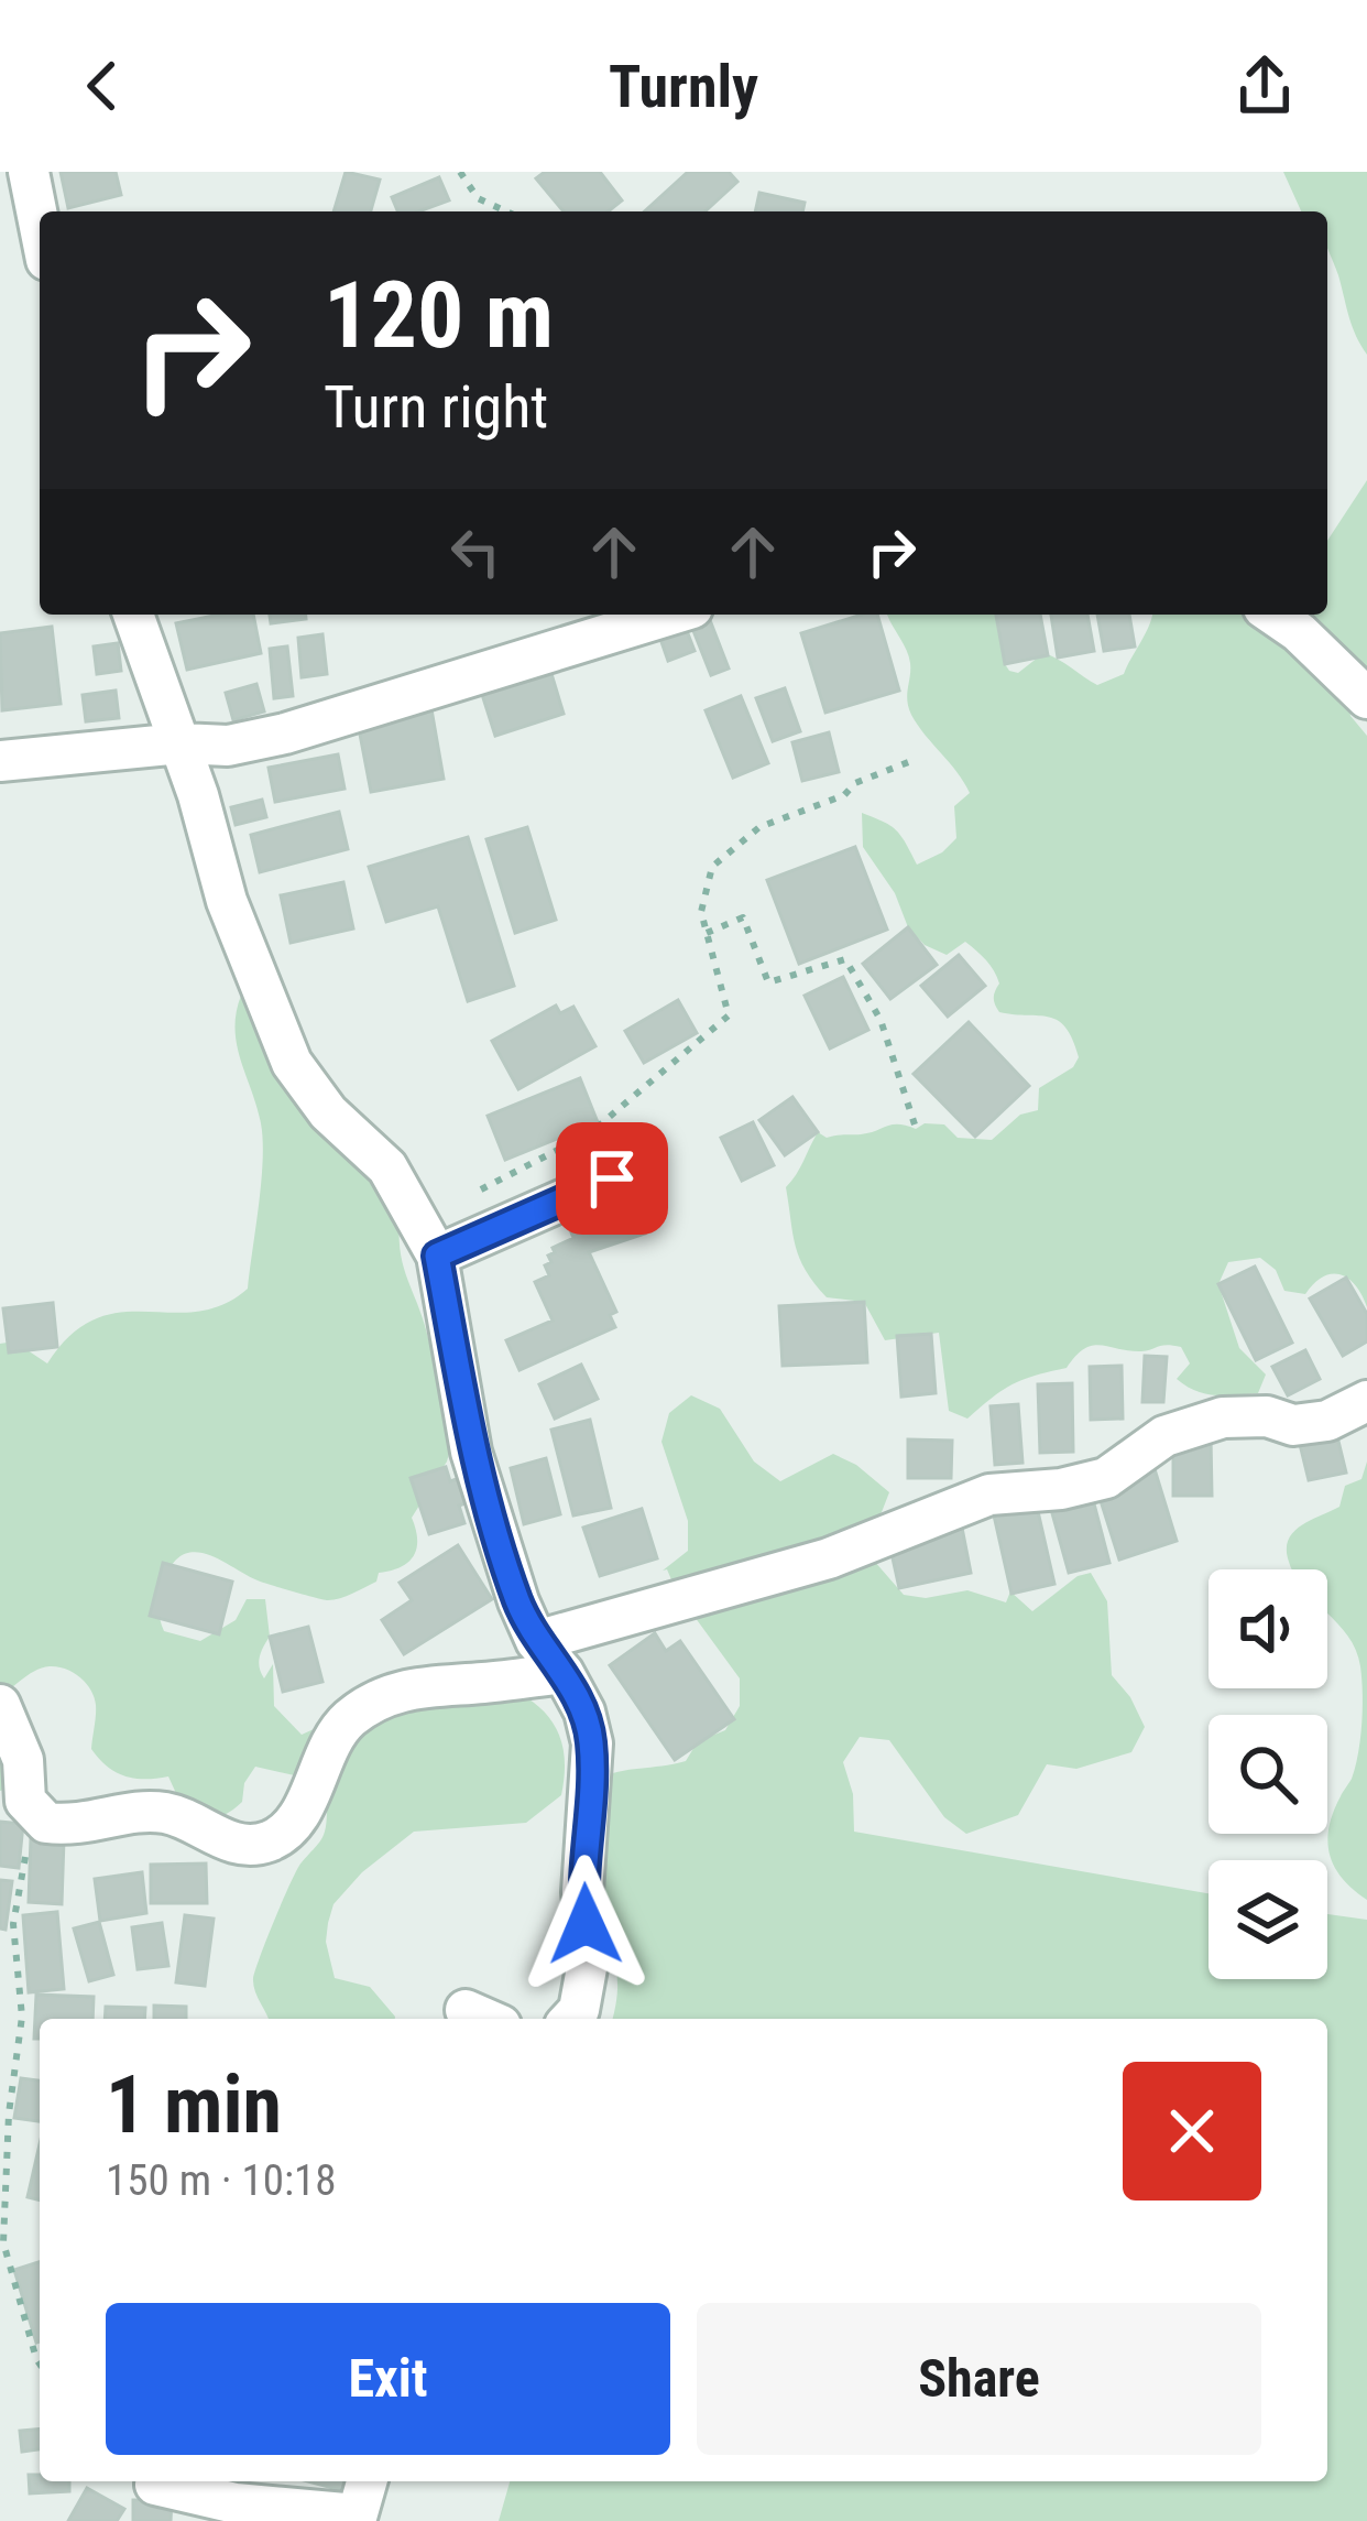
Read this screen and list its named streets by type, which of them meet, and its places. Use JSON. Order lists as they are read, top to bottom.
{
  "page": {
    "header": "Turnly",
    "turn": ["120 m", "Turn right"],
    "heading": ["1 min", "150 m · 10:18"],
    "buttons": ["Exit", "Share"]
  }
}
